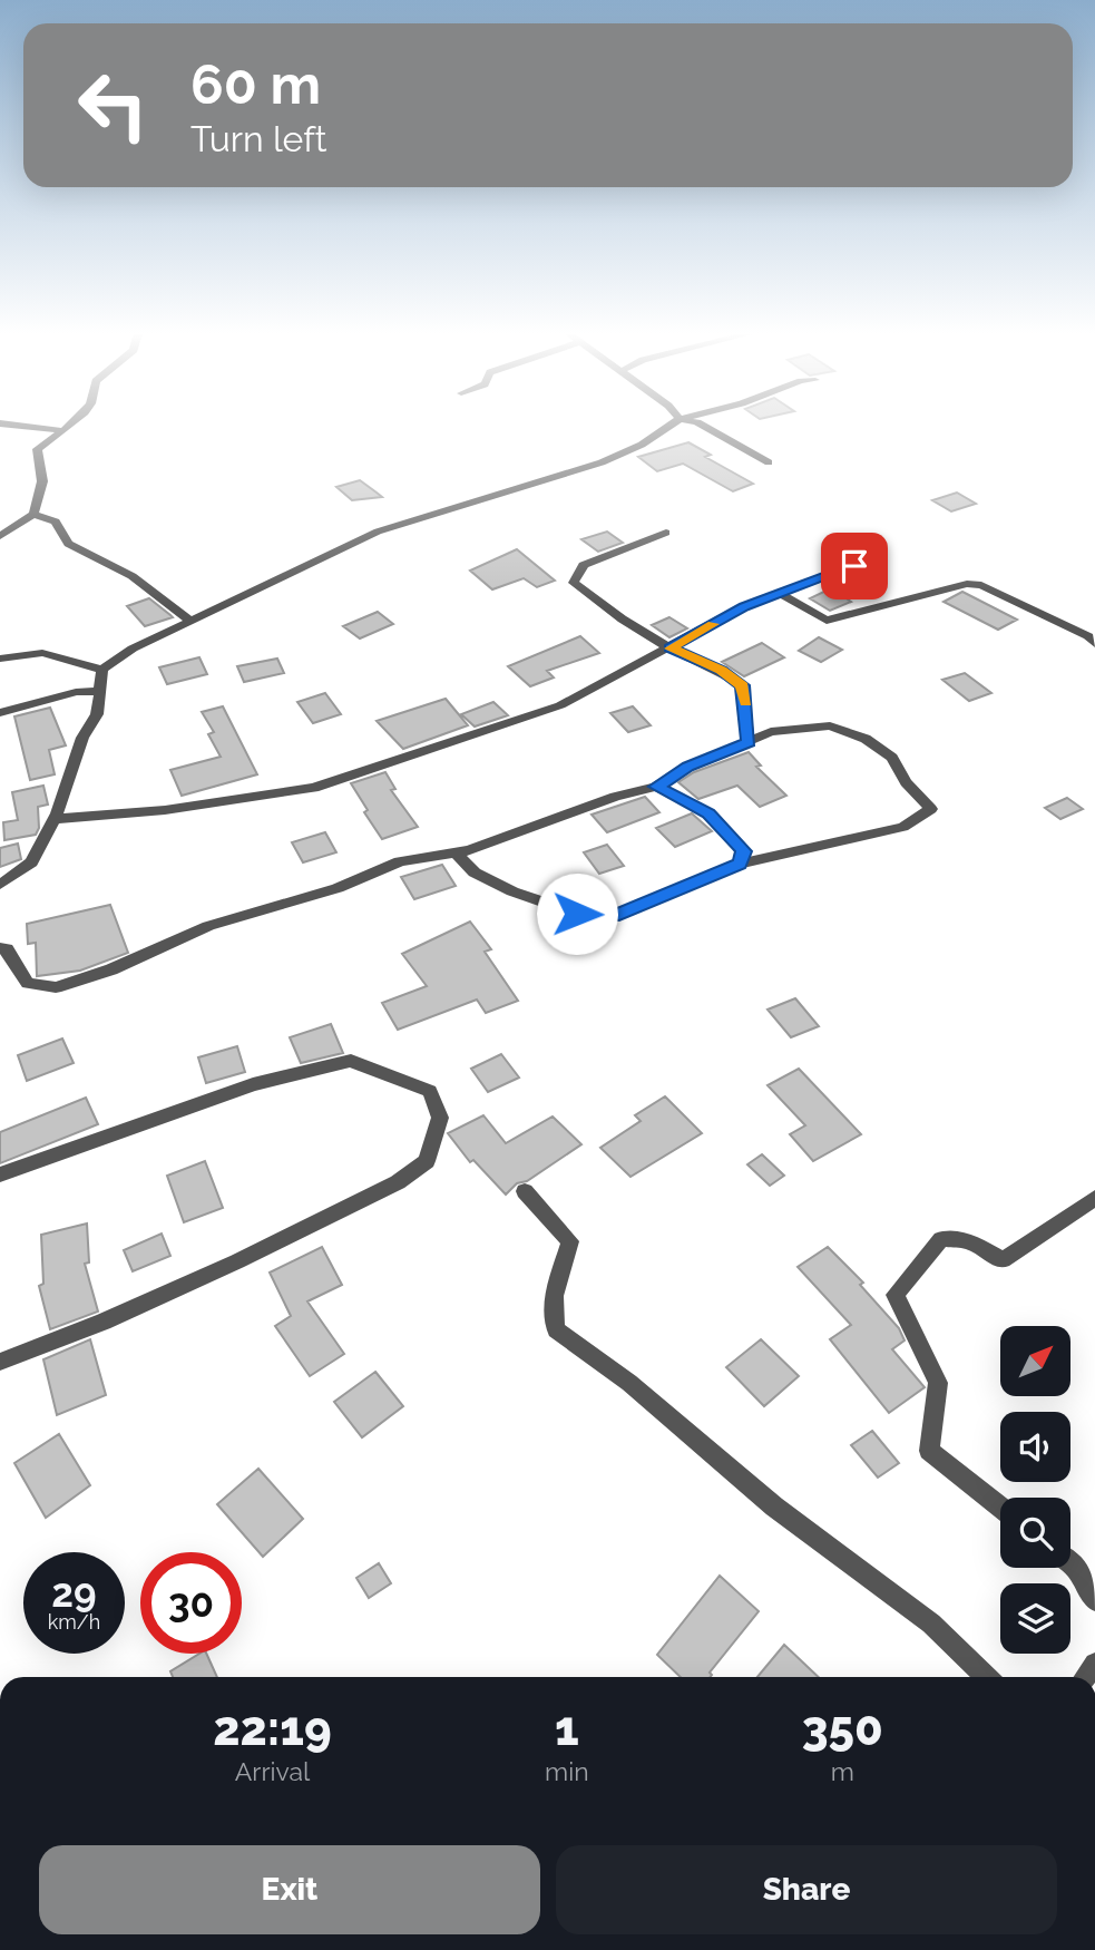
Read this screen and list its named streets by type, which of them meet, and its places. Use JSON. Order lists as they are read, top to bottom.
{
  "north": "top right",
  "page": {
    "turn": ["60 m", "Turn left"],
    "speed": "29 km/h",
    "limit": "30",
    "eta": [
      "22:19",
      "Arrival",
      "1",
      "min",
      "350",
      "m"
    ],
    "buttons": ["Exit", "Share"]
  }
}
